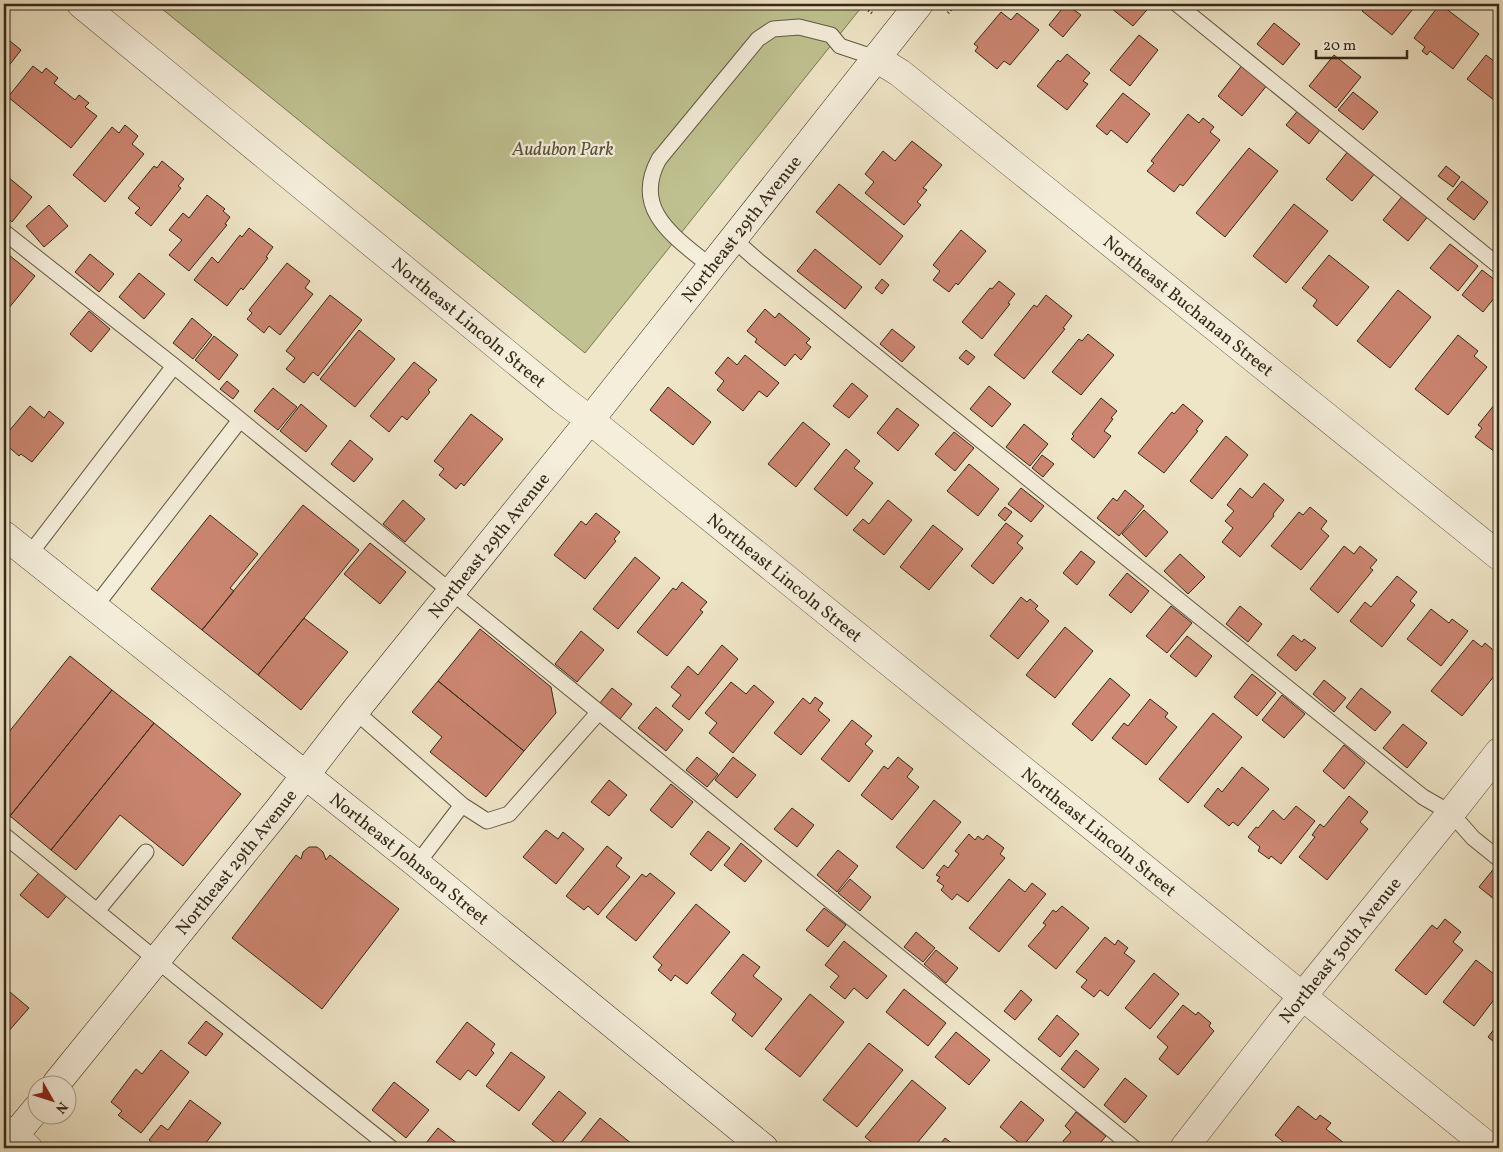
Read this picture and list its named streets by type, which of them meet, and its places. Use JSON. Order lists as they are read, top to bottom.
{
  "streets": {
    "street": [
      "Northeast 29th Avenue",
      "Northeast Buchanan Street",
      "Northeast Lincoln Street",
      "Northeast Johnson Street",
      "Northeast 30th Avenue"
    ]
  },
  "crossings": [
    ["Northeast 29th Avenue", "Northeast Buchanan Street"],
    ["Northeast 29th Avenue", "Northeast Lincoln Street"],
    ["Northeast 29th Avenue", "Northeast Johnson Street"],
    ["Northeast Lincoln Street", "Northeast 30th Avenue"]
  ],
  "parks": ["Audubon Park"],
  "scale_bar": "20 m",
  "north": "bottom right"
}
